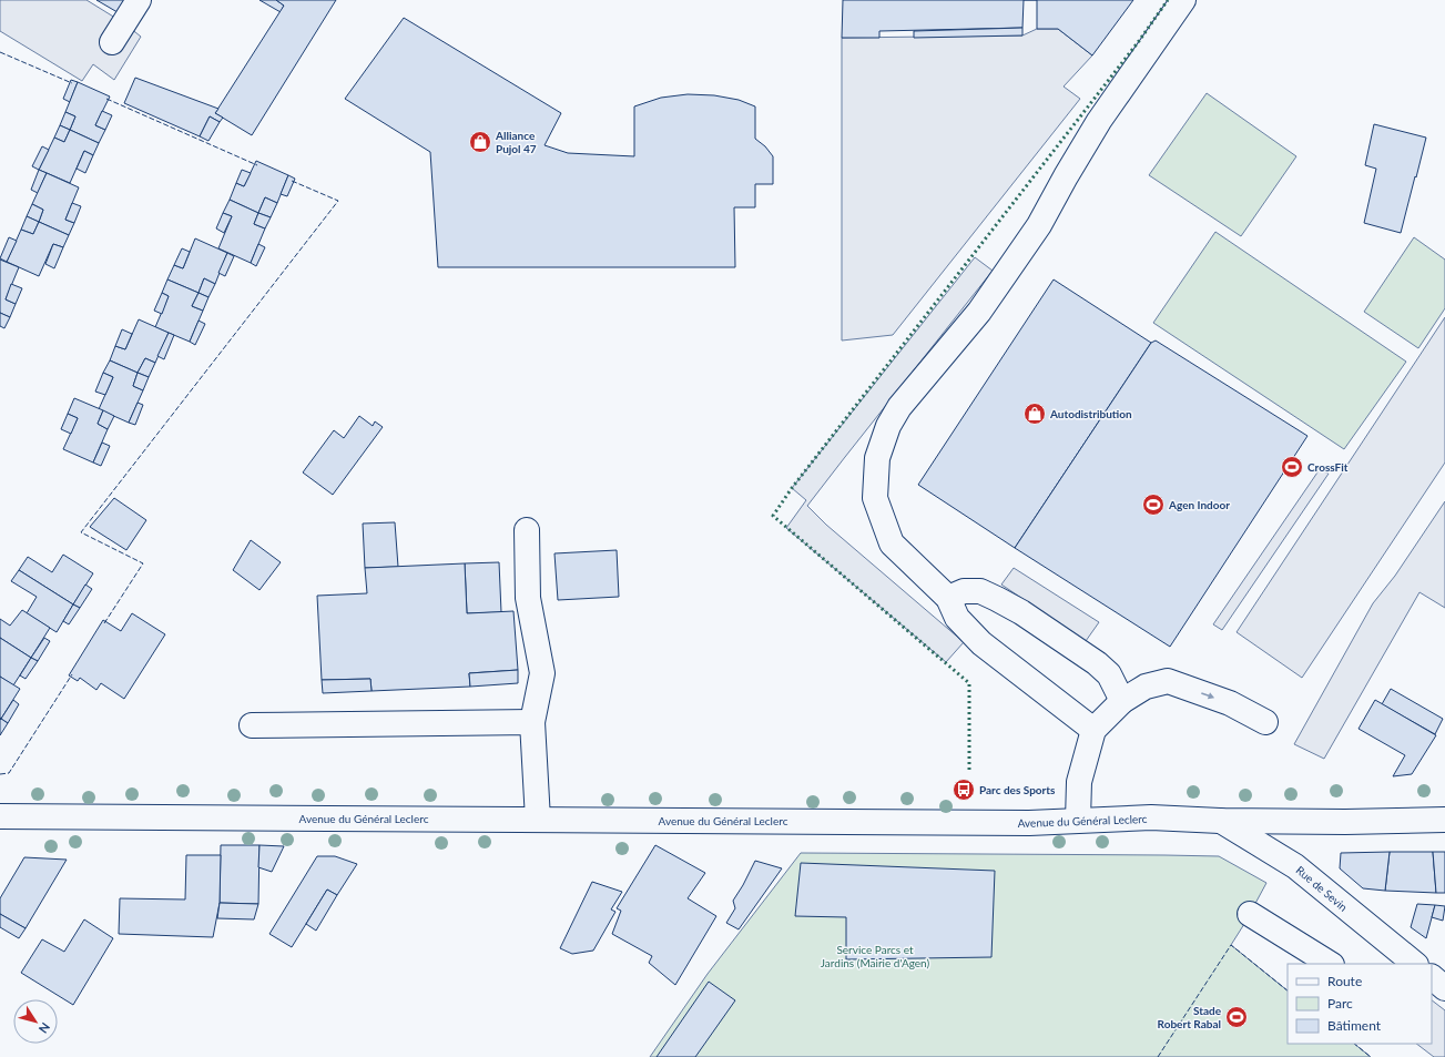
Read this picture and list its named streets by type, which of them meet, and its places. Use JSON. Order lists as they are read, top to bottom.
{
  "streets": {
    "street": ["Avenue du Général Leclerc", "Rue de Sevin"]
  },
  "crossings": [
    ["Avenue du Général Leclerc", "Rue de Sevin"]
  ],
  "parks": ["Service Parcs et Jardins (Mairie d'Agen)"],
  "places": {
    "shop": ["Alliance Pujol 47", "Autodistribution"],
    "sports": ["CrossFit", "Agen Indoor", "Stade Robert Rabal"],
    "bus stop": ["Parc des Sports"]
  },
  "legend": ["Route", "Parc", "Bâtiment"],
  "north": "bottom right"
}
